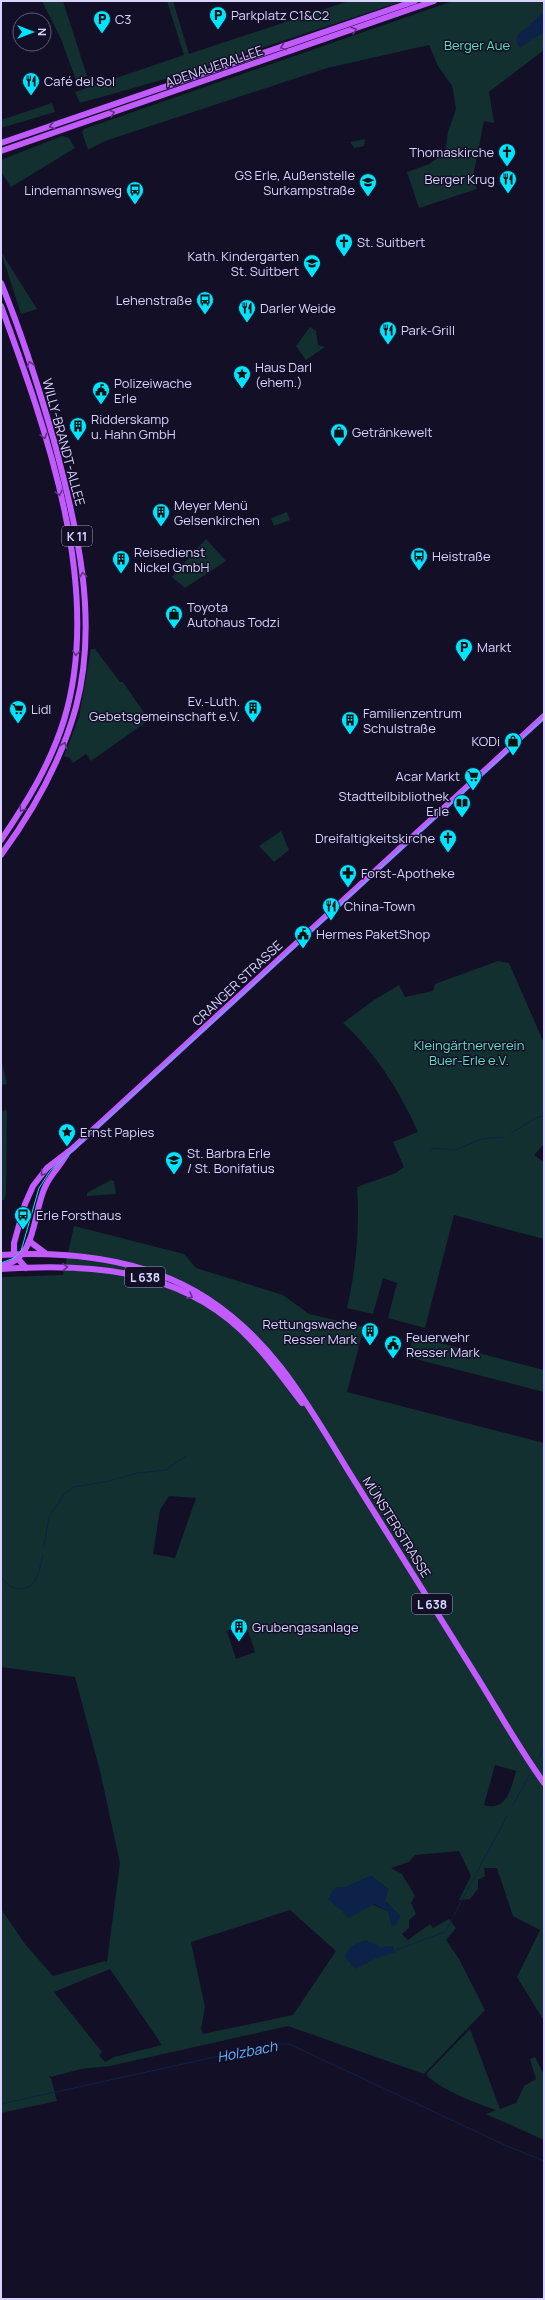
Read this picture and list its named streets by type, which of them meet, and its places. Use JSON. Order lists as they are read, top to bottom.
{
  "streets": {
    "main road": [
      "ADENAUERALLEE",
      "WILLY-BRANDT-ALLEE",
      "K 11",
      "CRANGER STRASSE",
      "L 638",
      "MÜNSTERSTRASSE"
    ]
  },
  "crossings": [
    ["CRANGER STRASSE", "MÜNSTERSTRASSE"]
  ],
  "water": ["Holzbach"],
  "parks": ["Berger Aue", "Kleingärtnerverein Buer-Erle e.V."],
  "places": {
    "parking": ["Parkplatz C1&C2", "C3", "Markt"],
    "restaurant": [
      "Café del Sol",
      "Berger Krug",
      "Darler Weide",
      "Park-Grill",
      "China-Town"
    ],
    "church": ["Thomaskirche", "St. Suitbert", "Dreifaltigkeitskirche"],
    "school or university": ["GS Erle, Außenstelle Surkampstraße", "Kath. Kindergarten St. Suitbert", "St. Barbra Erle / St. Bonifatius"],
    "bus stop": [
      "Lindemannsweg",
      "Lehenstraße",
      "Heistraße",
      "Erle Forsthaus"
    ],
    "place": ["Haus Darl (ehem.)", "Ernst Papies"],
    "public building": ["Polizeiwache Erle", "Hermes PaketShop", "Feuerwehr Resser Mark"],
    "building": [
      "Ridderskamp u. Hahn GmbH",
      "Meyer Menü Gelsenkirchen",
      "Reisedienst Nickel GmbH",
      "Ev.-Luth. Gebetsgemeinschaft e.V.",
      "Familienzentrum Schulstraße",
      "Rettungswache Resser Mark",
      "Grubengasanlage"
    ],
    "shop": ["Getränkewelt", "Toyota Autohaus Todzi", "KODi"],
    "supermarket": ["Lidl", "Acar Markt"],
    "library": ["Stadtteilbibliothek Erle"],
    "pharmacy": ["Forst-Apotheke"]
  },
  "north": "right"
}
